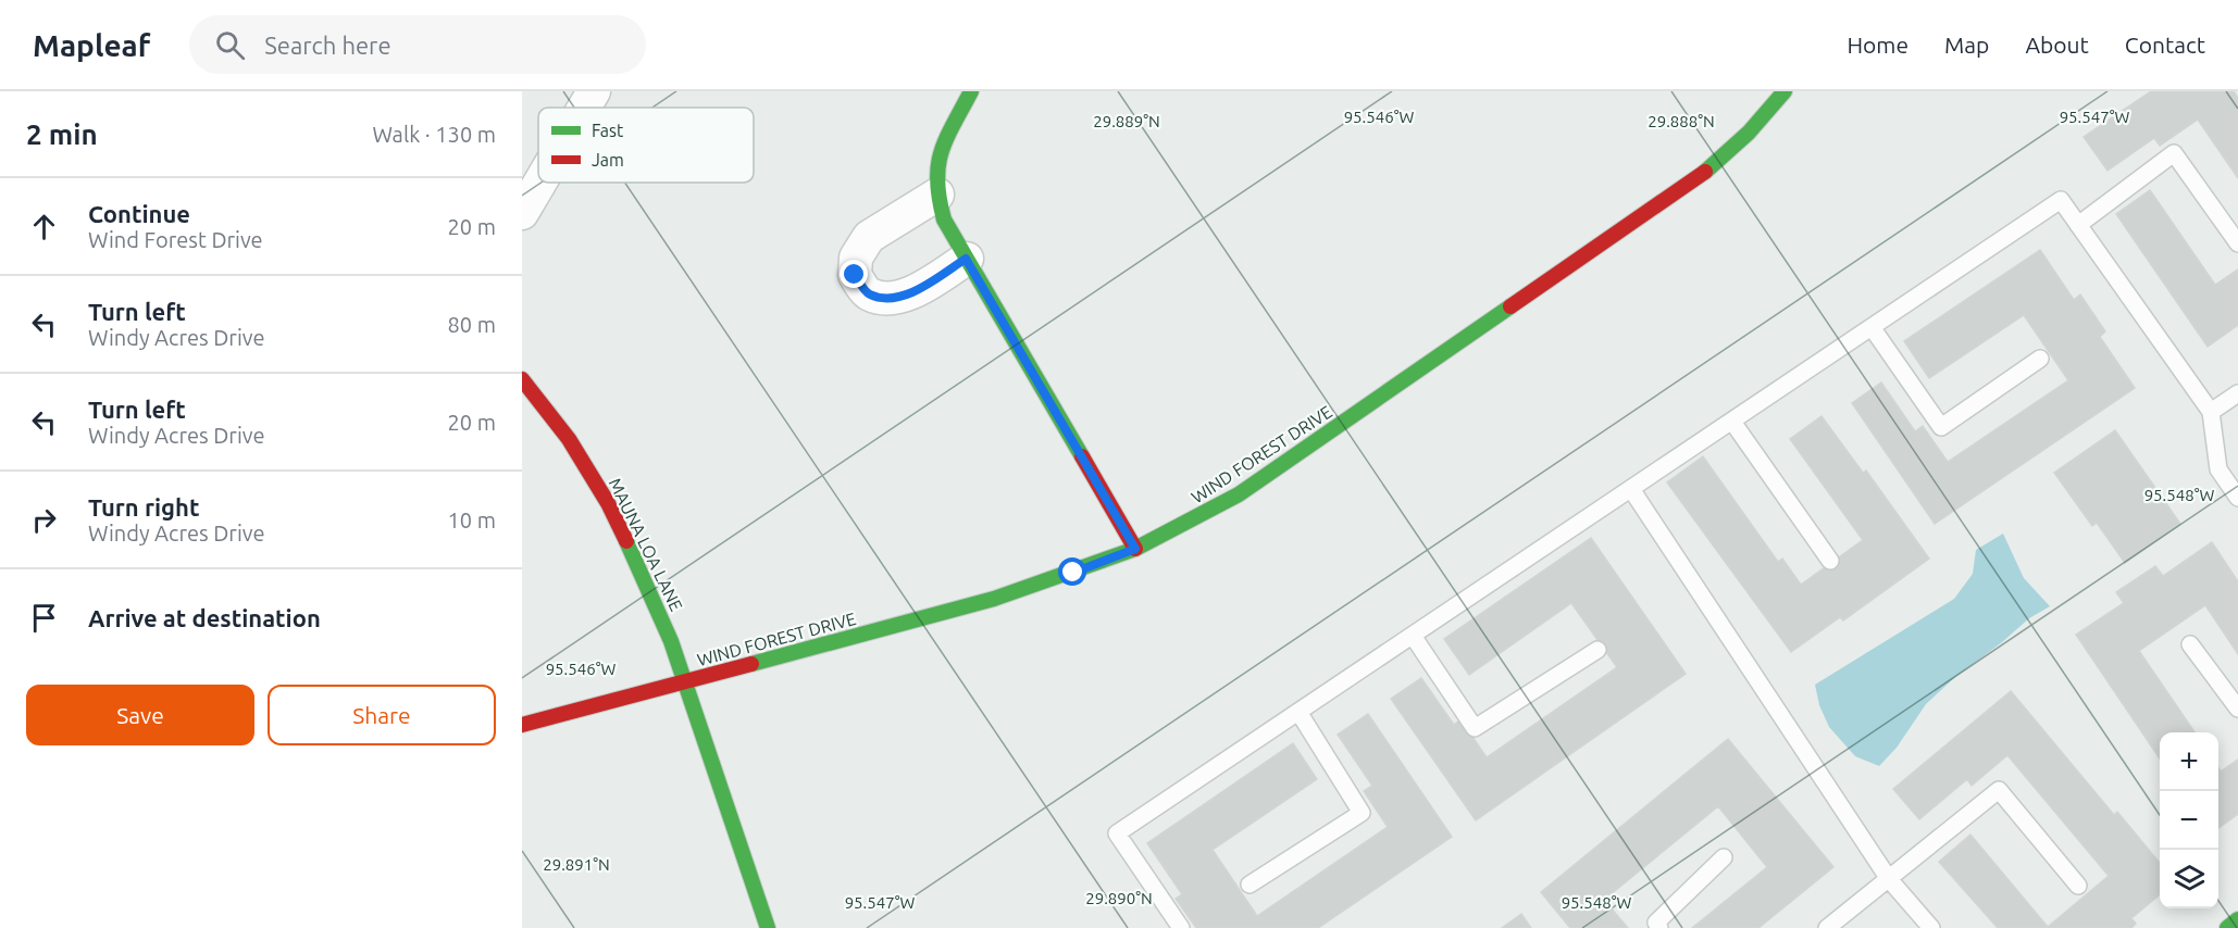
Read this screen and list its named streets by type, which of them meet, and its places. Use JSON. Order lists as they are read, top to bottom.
{
  "streets": {
    "street": ["WIND FOREST DRIVE", "MAUNA LOA LANE"]
  },
  "crossings": [
    ["WIND FOREST DRIVE", "MAUNA LOA LANE"]
  ],
  "legend": ["Fast", "Jam"],
  "page": {
    "header": "Mapleaf",
    "search": "Search here",
    "nav": [
      "Home",
      "Map",
      "About",
      "Contact"
    ],
    "heading": ["2 min", "Walk · 130 m"],
    "list": [
      ["Continue", "Wind Forest Drive", "20 m"],
      ["Turn left", "Windy Acres Drive", "80 m"],
      ["Turn left", "Windy Acres Drive", "20 m"],
      ["Turn right", "Windy Acres Drive", "10 m"],
      "Arrive at destination"
    ],
    "buttons": ["Save", "Share"],
    "map_buttons": ["+", "−"]
  },
  "coordinates": [
    "95.546°W",
    "95.547°W",
    "29.889°N",
    "29.888°N",
    "95.548°W",
    "29.891°N",
    "29.890°N"
  ]
}
